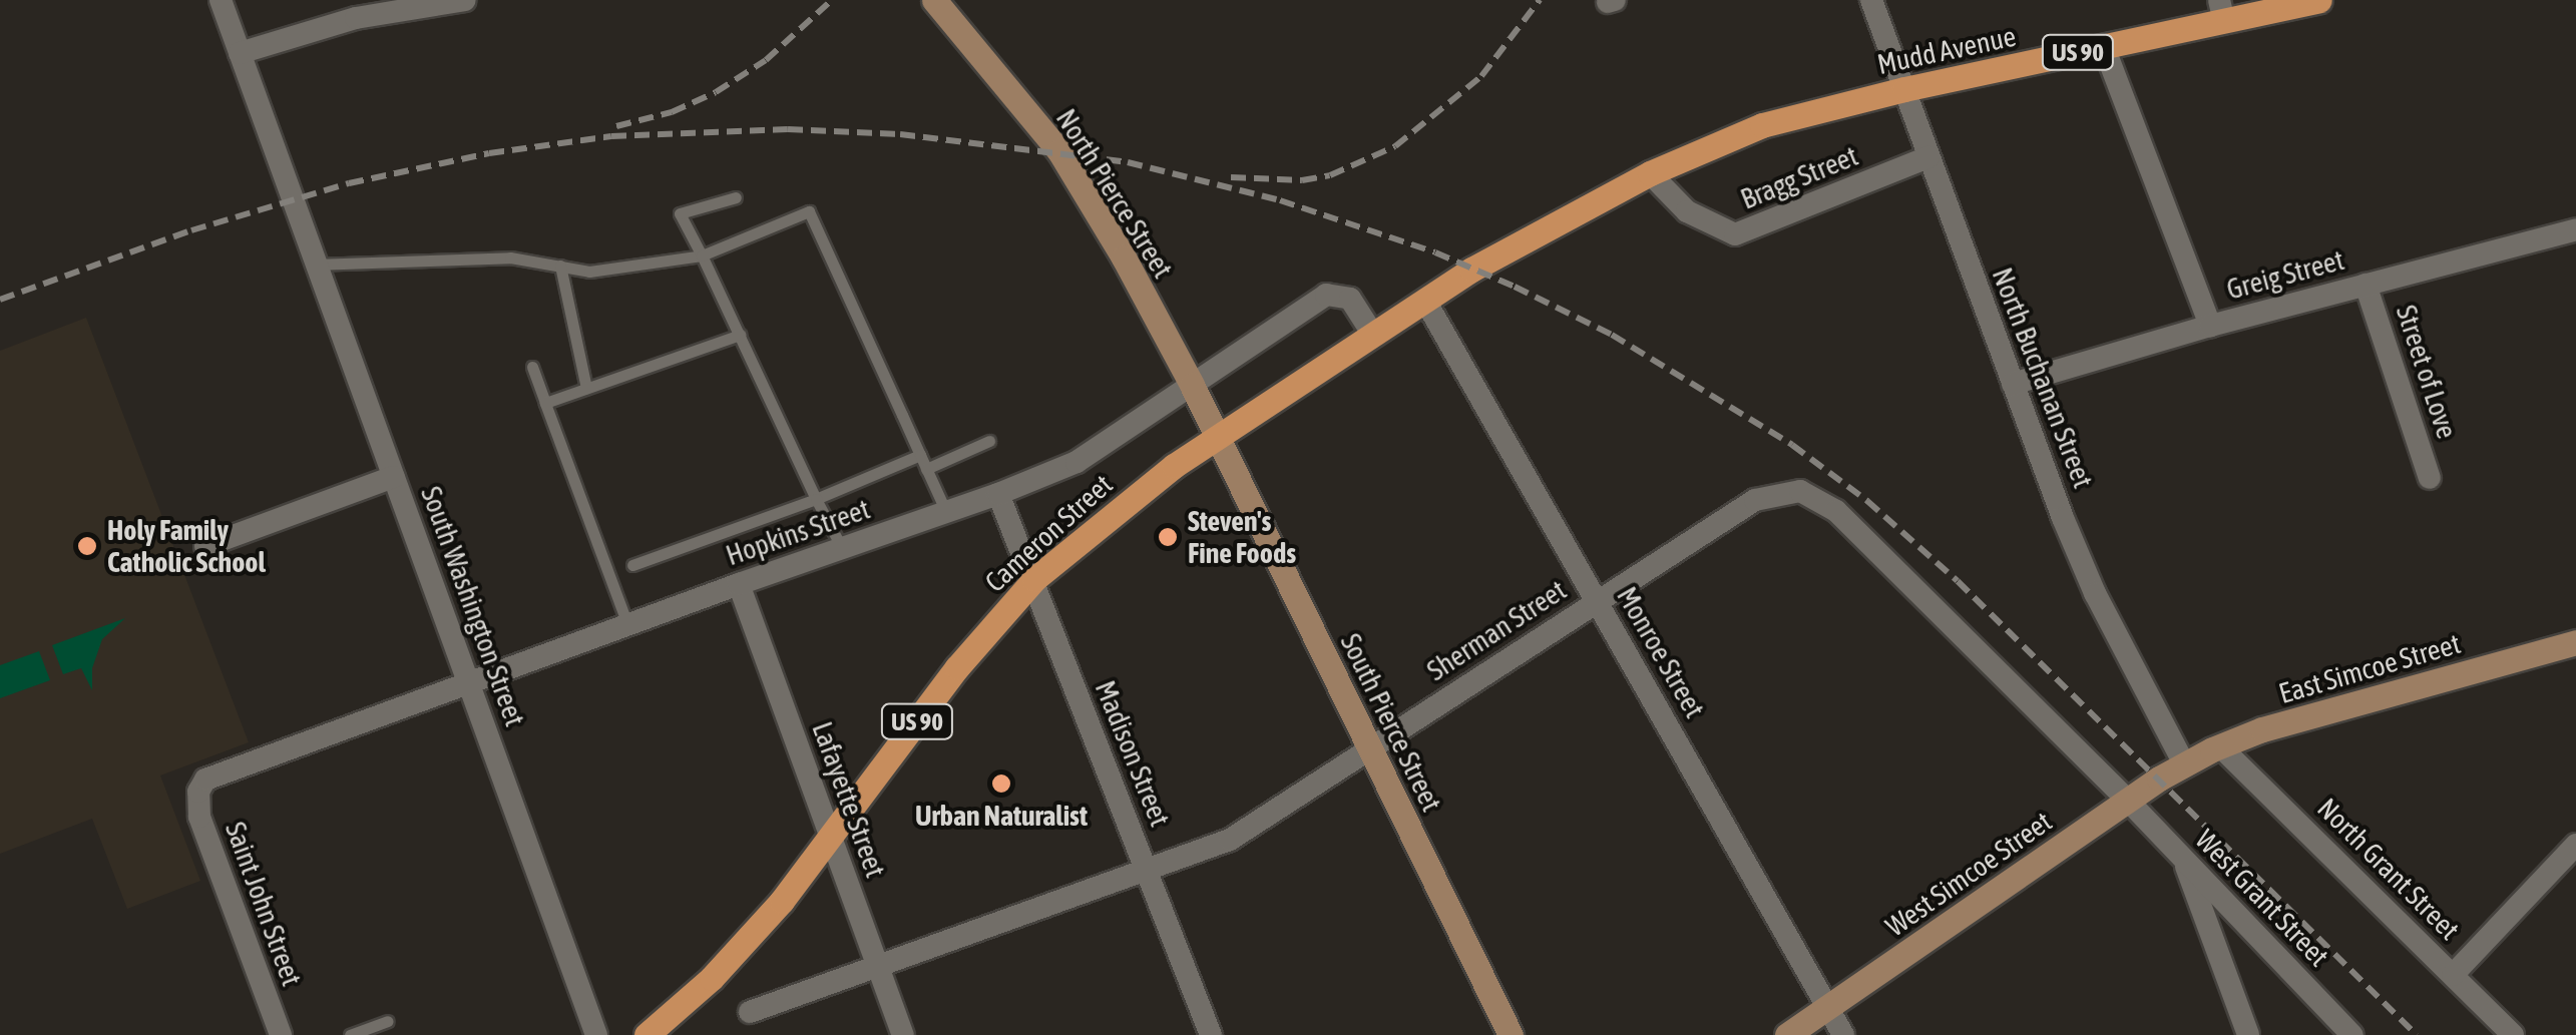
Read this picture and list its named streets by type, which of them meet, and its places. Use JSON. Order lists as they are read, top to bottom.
{
  "streets": {
    "main road": ["Mudd Avenue", "US 90", "Cameron Street"],
    "street": [
      "Bragg Street",
      "North Pierce Street",
      "Greig Street",
      "Street of Love",
      "North Buchanan Street",
      "Hopkins Street",
      "South Washington Street",
      "Sherman Street",
      "Monroe Street",
      "East Simcoe Street",
      "South Pierce Street",
      "Madison Street",
      "Lafayette Street",
      "North Grant Street",
      "West Simcoe Street",
      "West Grant Street",
      "Saint John Street"
    ]
  },
  "crossings": [
    ["Mudd Avenue", "Bragg Street"],
    ["Mudd Avenue", "North Buchanan Street"],
    ["Mudd Avenue", "Cameron Street"],
    ["Bragg Street", "North Buchanan Street"],
    ["North Pierce Street", "Hopkins Street"],
    ["North Pierce Street", "Cameron Street"],
    ["North Pierce Street", "South Pierce Street"],
    ["Greig Street", "Street of Love"],
    ["Greig Street", "North Buchanan Street"],
    ["North Buchanan Street", "East Simcoe Street"],
    ["North Buchanan Street", "West Simcoe Street"],
    ["Hopkins Street", "Cameron Street"],
    ["Hopkins Street", "South Washington Street"],
    ["Hopkins Street", "Madison Street"],
    ["Hopkins Street", "Lafayette Street"],
    ["Hopkins Street", "Saint John Street"],
    ["Cameron Street", "Monroe Street"],
    ["Cameron Street", "South Pierce Street"],
    ["Cameron Street", "Madison Street"],
    ["Cameron Street", "Lafayette Street"],
    ["Sherman Street", "Monroe Street"],
    ["Sherman Street", "South Pierce Street"],
    ["Sherman Street", "Madison Street"],
    ["Sherman Street", "Lafayette Street"],
    ["Sherman Street", "West Simcoe Street"],
    ["Sherman Street", "West Grant Street"],
    ["Monroe Street", "West Simcoe Street"],
    ["East Simcoe Street", "North Grant Street"],
    ["East Simcoe Street", "West Simcoe Street"],
    ["West Simcoe Street", "West Grant Street"]
  ],
  "places": ["Steven's Fine Foods", "Holy Family Catholic School", "Urban Naturalist"]
}
